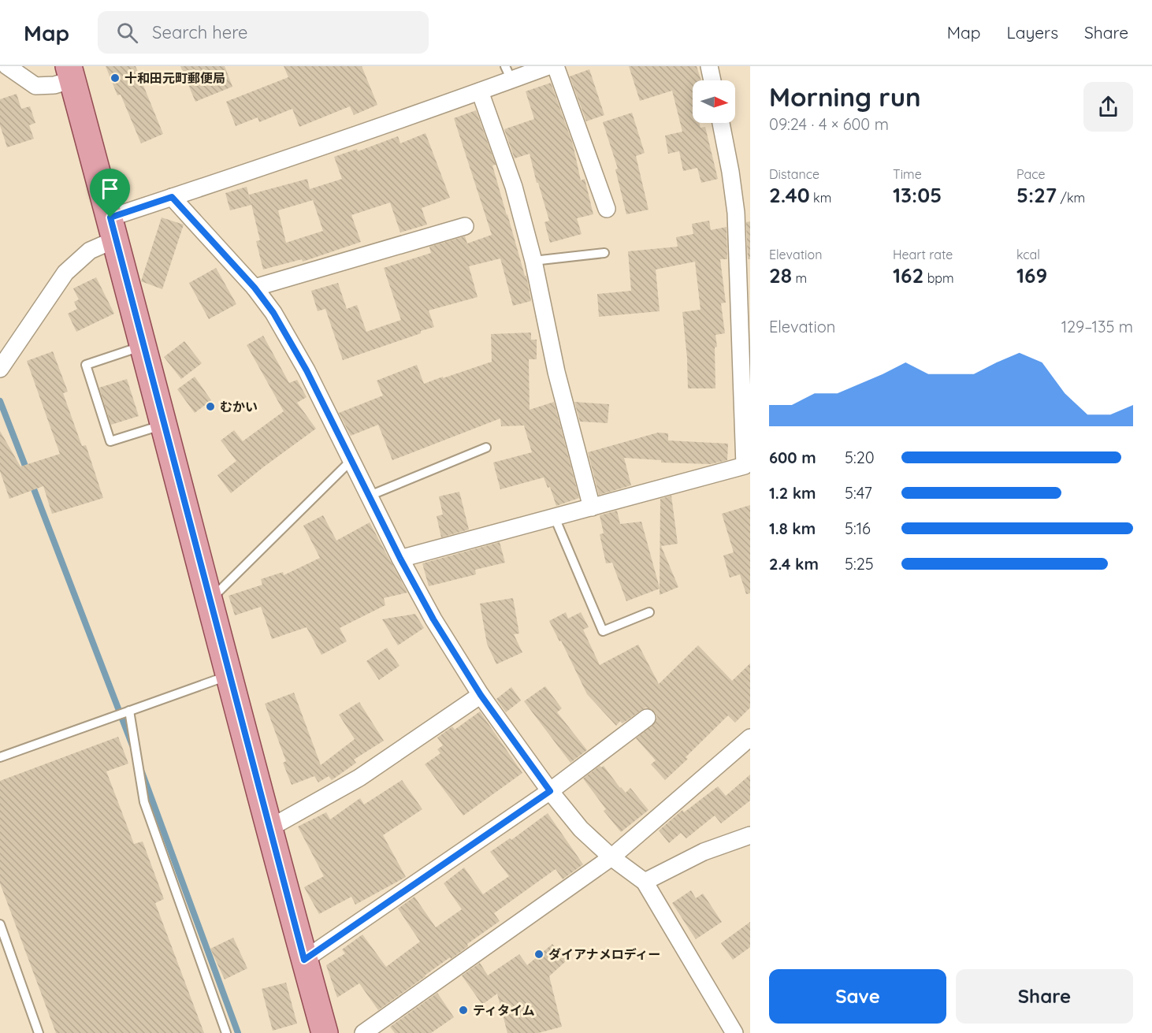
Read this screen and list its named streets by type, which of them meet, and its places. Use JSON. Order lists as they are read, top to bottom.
{
  "places": [
    "十和田元町郵便局",
    "むかい",
    "ダイアナメロディー",
    "ティタイム"
  ],
  "north": "right",
  "page": {
    "header": "Map",
    "search": "Search here",
    "nav": ["Map", "Layers", "Share"],
    "heading": ["Morning run", "09:24 · 4 × 600 m"],
    "stats": [
      ["Distance", "2.40 km"],
      ["Time", "13:05"],
      ["Pace", "5:27 /km"],
      ["Elevation", "28 m"],
      ["Heart rate", "162 bpm"],
      ["kcal", "169"]
    ],
    "chart": ["Elevation", "129–135 m"],
    "list": [
      {
        "name": "600 m",
        "note": "5:20"
      },
      {
        "name": "1.2 km",
        "note": "5:47"
      },
      {
        "name": "1.8 km",
        "note": "5:16"
      },
      {
        "name": "2.4 km",
        "note": "5:25"
      }
    ],
    "buttons": ["Save", "Share"]
  }
}
